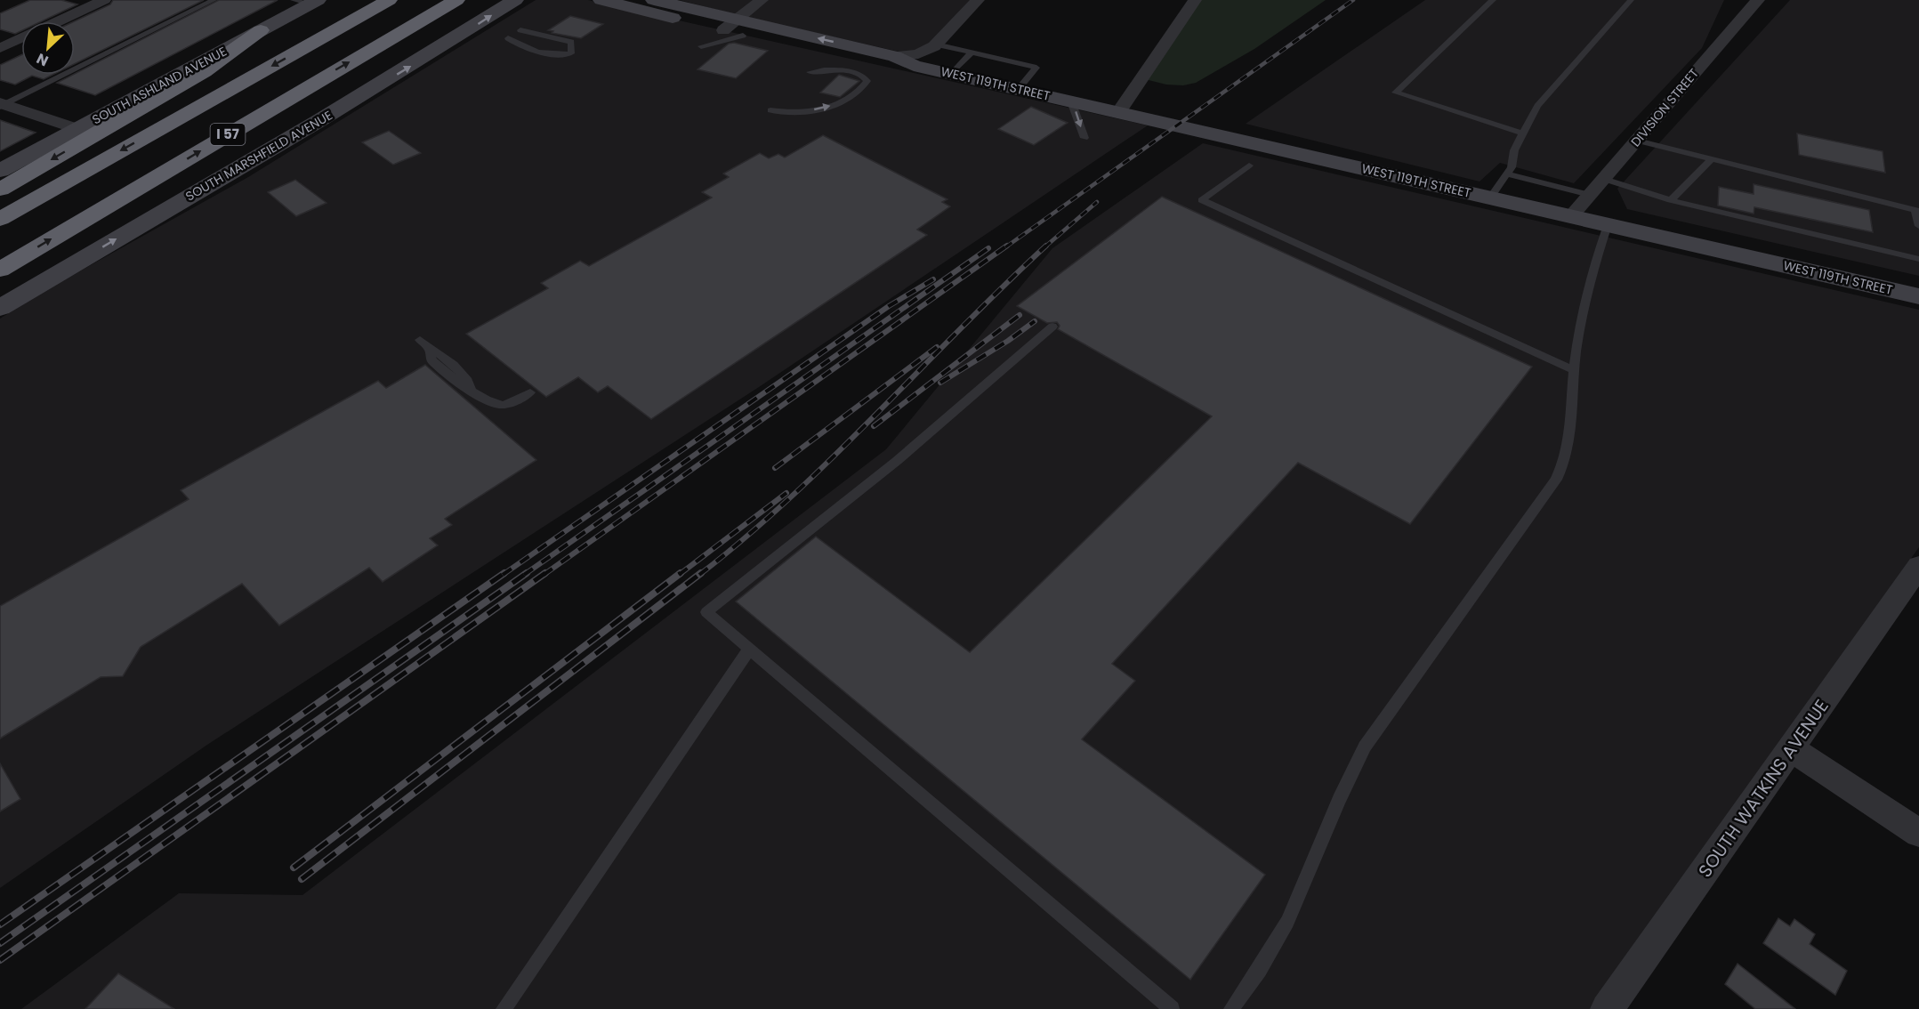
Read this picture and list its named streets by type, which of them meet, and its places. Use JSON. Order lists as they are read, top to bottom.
{
  "streets": {
    "highway": ["I 57"],
    "street": [
      "WEST 119TH STREET",
      "SOUTH ASHLAND AVENUE",
      "DIVISION STREET",
      "SOUTH MARSHFIELD AVENUE",
      "SOUTH WATKINS AVENUE"
    ]
  },
  "crossings": [
    ["WEST 119TH STREET", "DIVISION STREET"]
  ],
  "one_way": ["SOUTH MARSHFIELD AVENUE"],
  "north": "bottom left"
}
